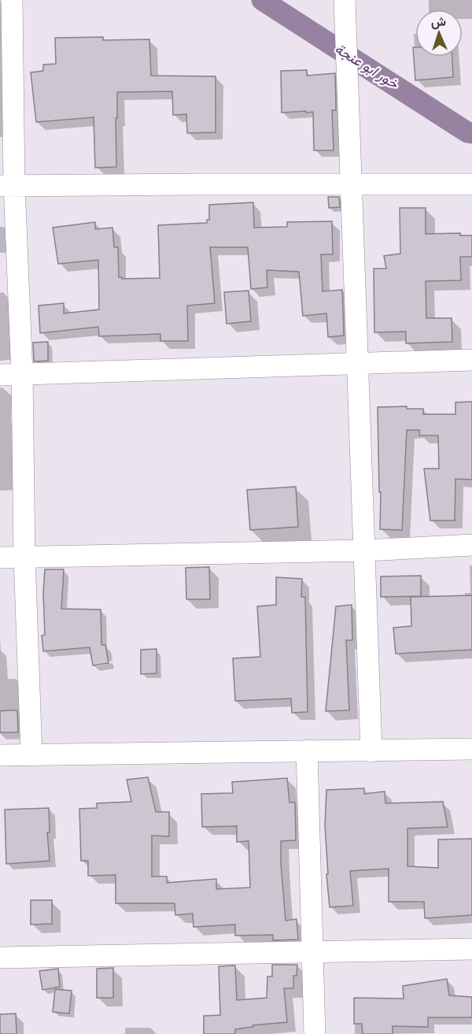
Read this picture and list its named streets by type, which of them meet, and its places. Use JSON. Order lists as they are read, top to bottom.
{
  "water": ["خور ابو عنجة"],
  "north": "top"
}
